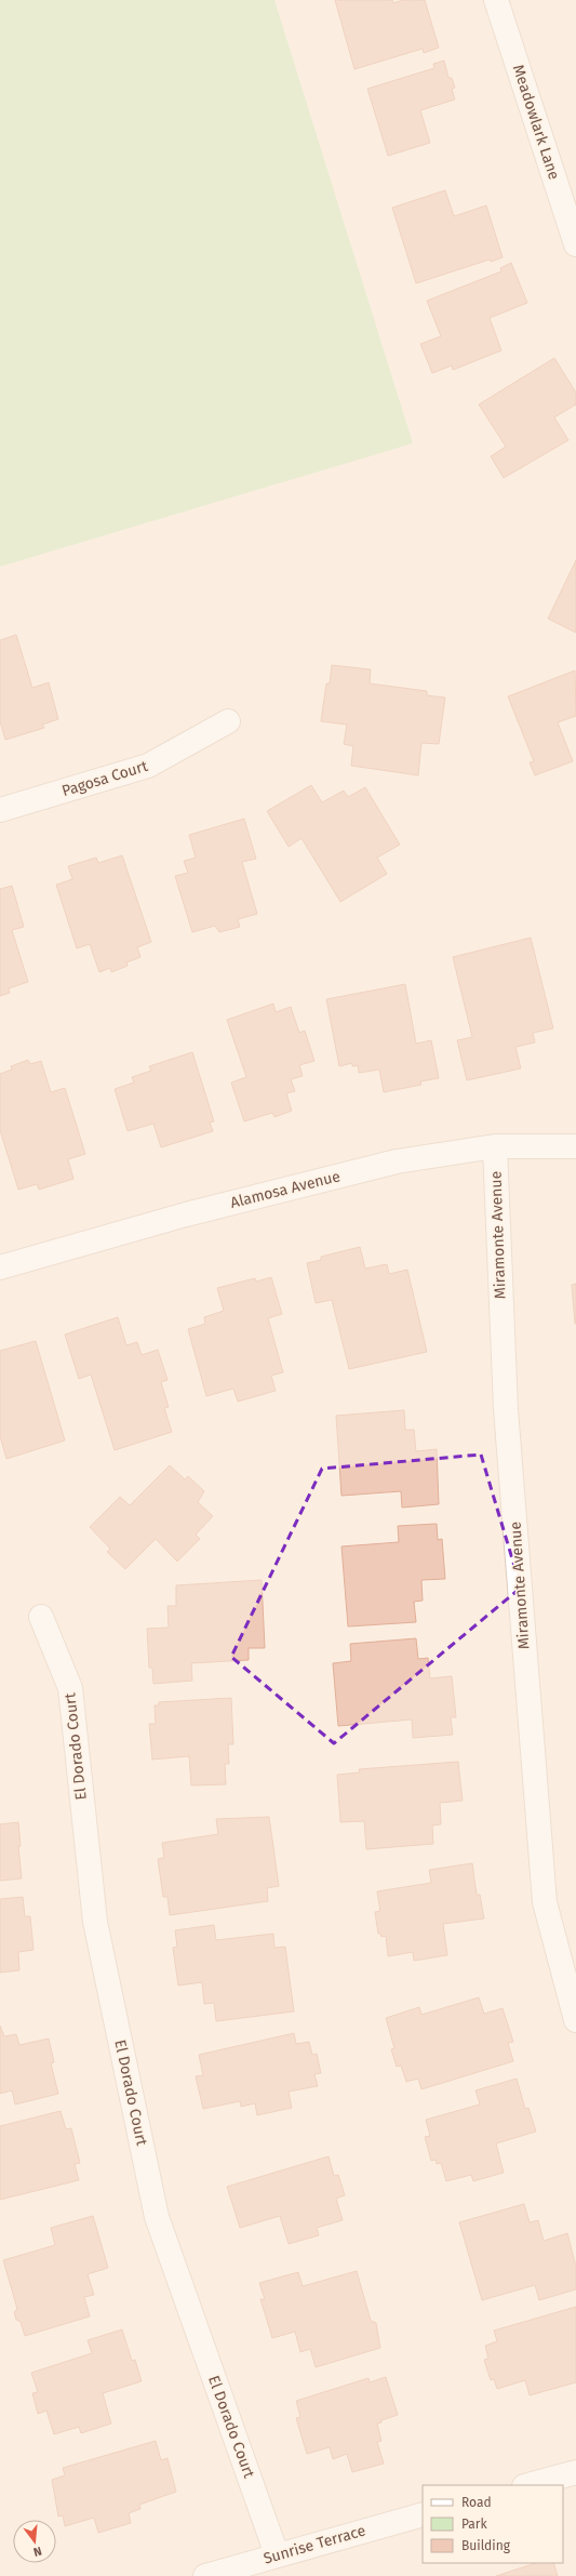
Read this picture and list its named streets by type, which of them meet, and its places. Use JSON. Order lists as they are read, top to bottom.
{
  "streets": {
    "street": [
      "Meadowlark Lane",
      "Pagosa Court",
      "Alamosa Avenue",
      "Miramonte Avenue",
      "El Dorado Court",
      "Sunrise Terrace"
    ]
  },
  "crossings": [
    ["Alamosa Avenue", "Miramonte Avenue"],
    ["El Dorado Court", "Sunrise Terrace"]
  ],
  "legend": ["Road", "Park", "Building"],
  "north": "bottom"
}
